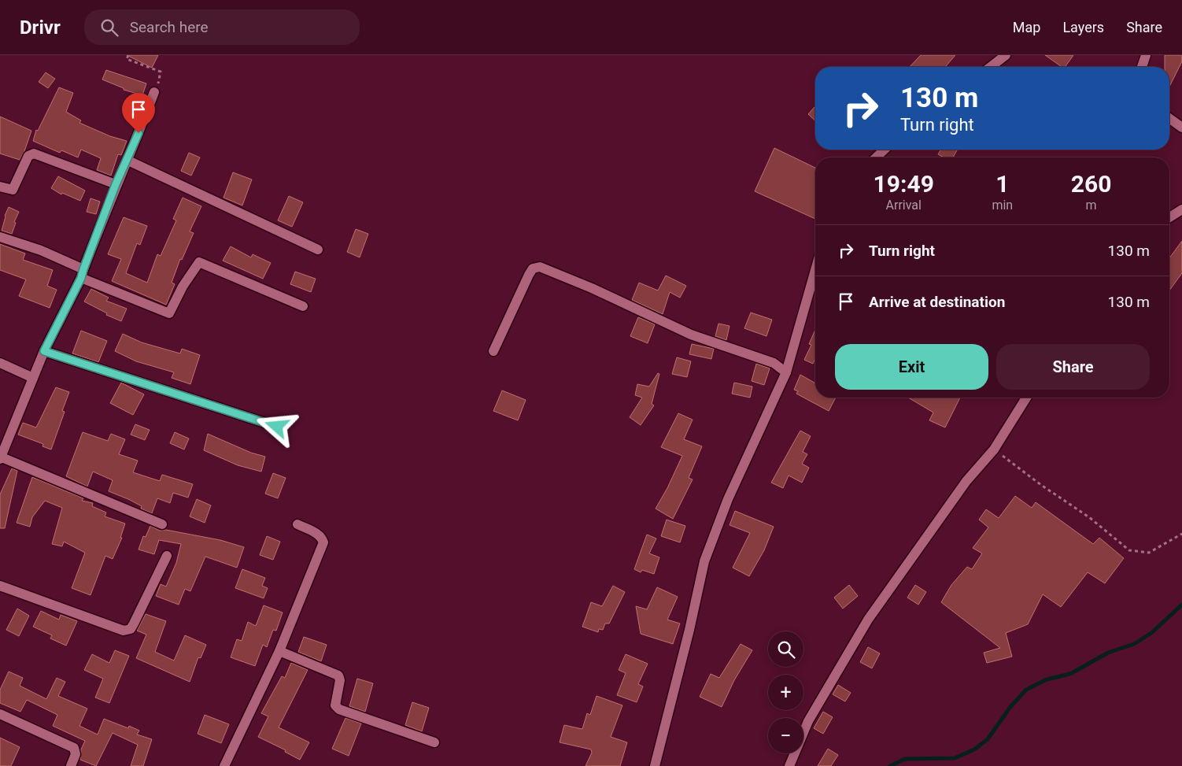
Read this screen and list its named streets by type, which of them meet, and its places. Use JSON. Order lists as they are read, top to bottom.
{
  "page": {
    "header": "Drivr",
    "search": "Search here",
    "nav": ["Map", "Layers", "Share"],
    "turn": ["130 m", "Turn right"],
    "eta": [
      "19:49",
      "Arrival",
      "1",
      "min",
      "260",
      "m"
    ],
    "list": [
      {
        "name": "Turn right",
        "value": "130 m"
      },
      {
        "name": "Arrive at destination",
        "value": "130 m"
      }
    ],
    "buttons": ["Exit", "Share"],
    "map_buttons": ["+", "−"]
  }
}
